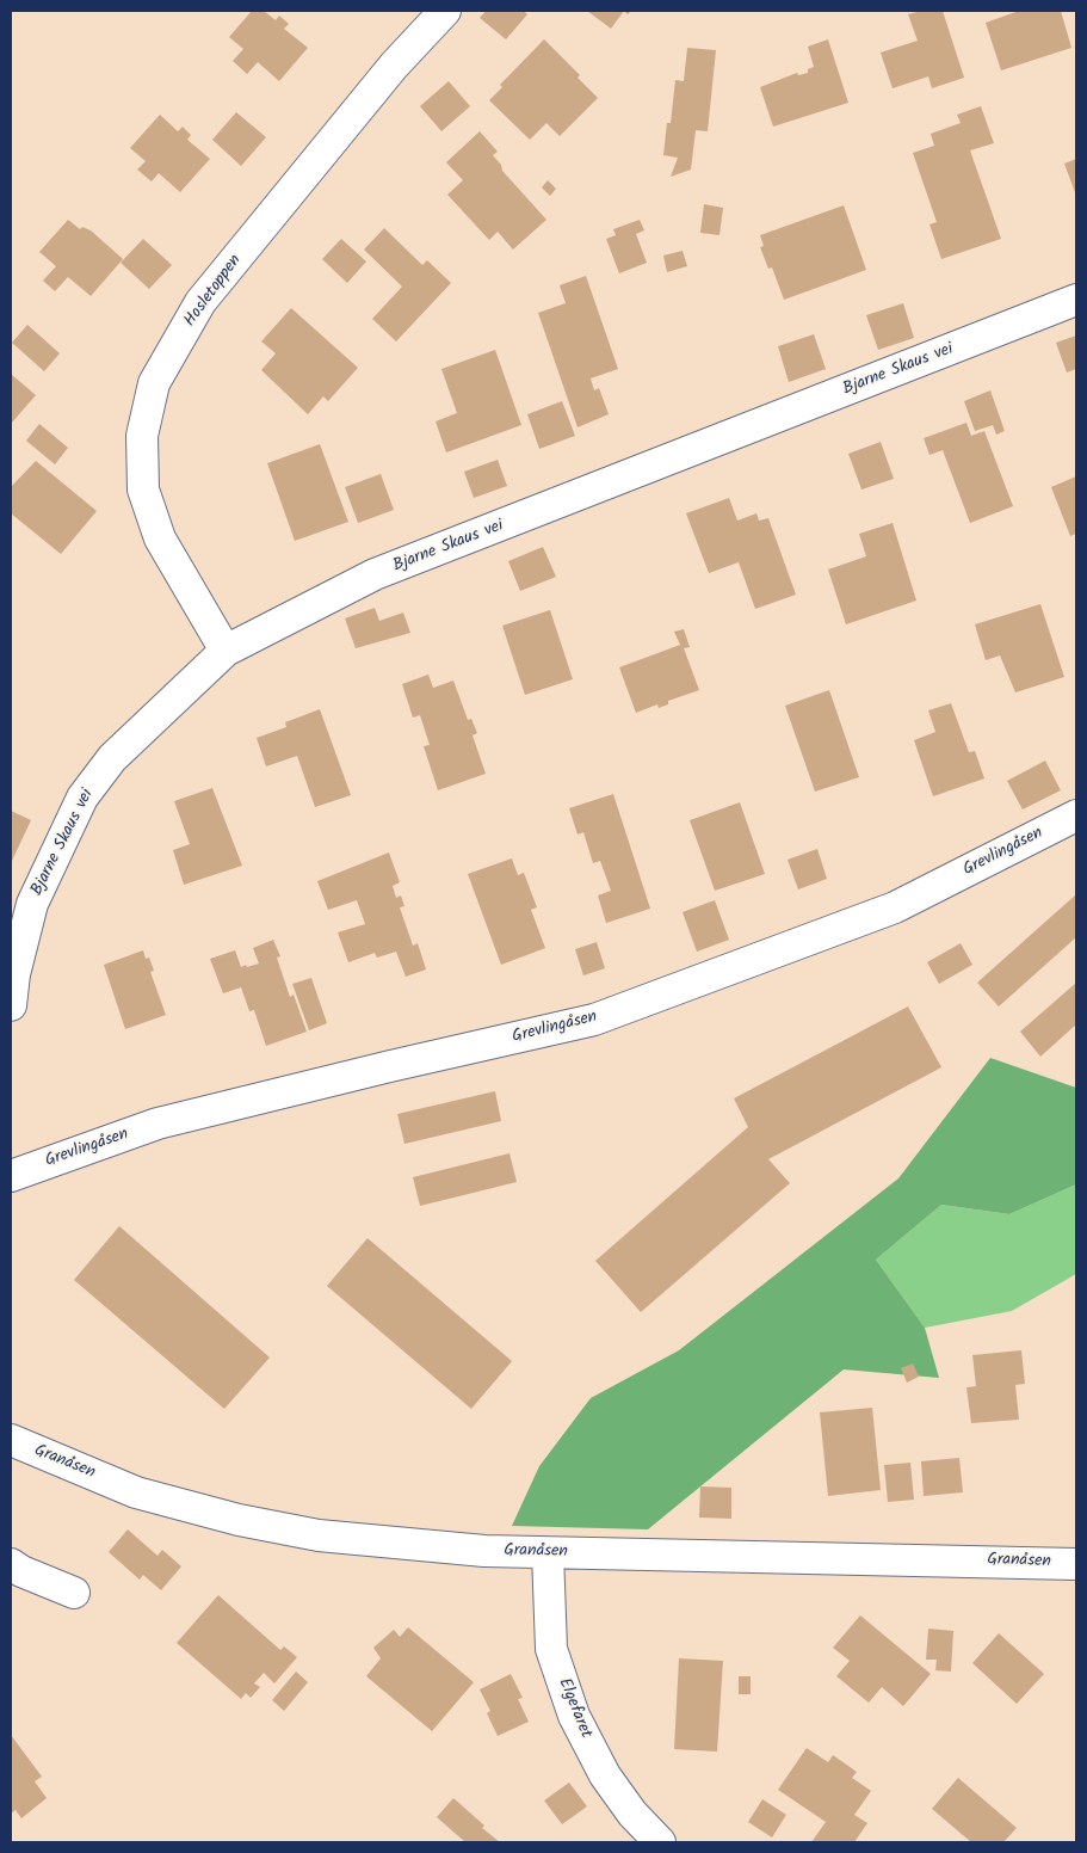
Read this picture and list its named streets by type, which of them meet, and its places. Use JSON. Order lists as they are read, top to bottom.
{
  "streets": {
    "street": [
      "Hosletoppen",
      "Bjarne Skaus vei",
      "Grevlingåsen",
      "Granåsen",
      "Elgefaret"
    ]
  },
  "crossings": [
    ["Hosletoppen", "Bjarne Skaus vei"],
    ["Granåsen", "Elgefaret"]
  ]
}
